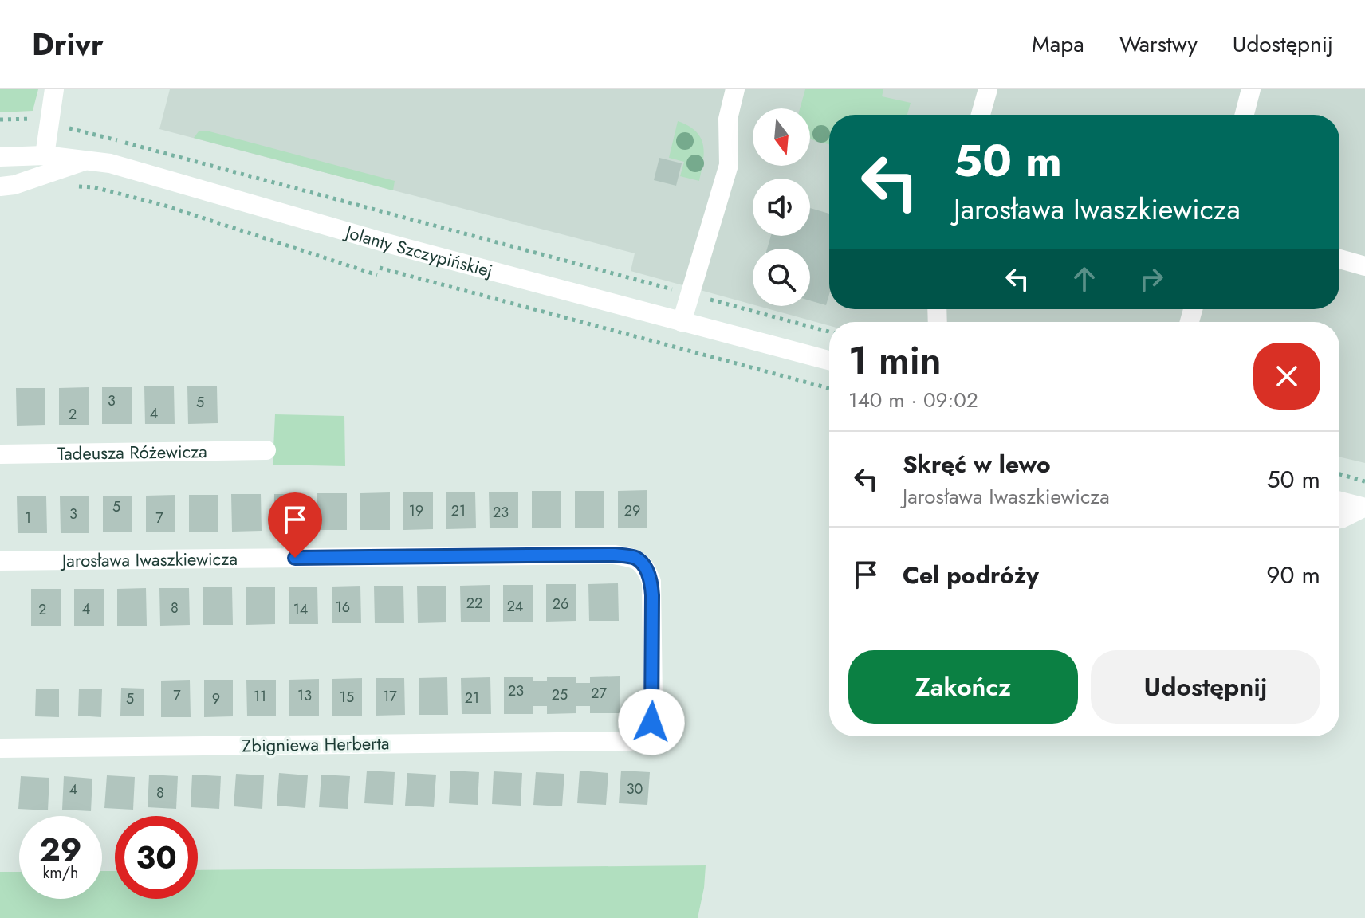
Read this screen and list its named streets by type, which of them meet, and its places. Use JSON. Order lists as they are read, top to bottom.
{
  "streets": {
    "street": [
      "Jolanty Szczypińskiej",
      "Tadeusza Różewicza",
      "Jarosława Iwaszkiewicza",
      "Zbigniewa Herberta"
    ]
  },
  "crossings": [
    ["Jarosława Iwaszkiewicza", "Zbigniewa Herberta"]
  ],
  "house_numbers": [
    "3",
    "5",
    "4",
    "2",
    "5",
    "19",
    "21",
    "29",
    "23",
    "3",
    "1",
    "7",
    "22",
    "26",
    "24",
    "16",
    "8",
    "4",
    "2",
    "14",
    "23",
    "27",
    "25",
    "7",
    "13",
    "11",
    "17",
    "15",
    "21",
    "5",
    "9",
    "30",
    "4",
    "8"
  ],
  "north": "bottom",
  "page": {
    "header": "Drivr",
    "nav": ["Mapa", "Warstwy", "Udostępnij"],
    "turn": ["50 m", "Jarosława Iwaszkiewicza"],
    "heading": ["1 min", "140 m · 09:02"],
    "list": [
      {
        "name": "Skręć w lewo",
        "note": "Jarosława Iwaszkiewicza",
        "value": "50 m"
      },
      {
        "name": "Cel podróży",
        "value": "90 m"
      }
    ],
    "buttons": ["Zakończ", "Udostępnij"],
    "speed": "29 km/h",
    "limit": "30"
  }
}
